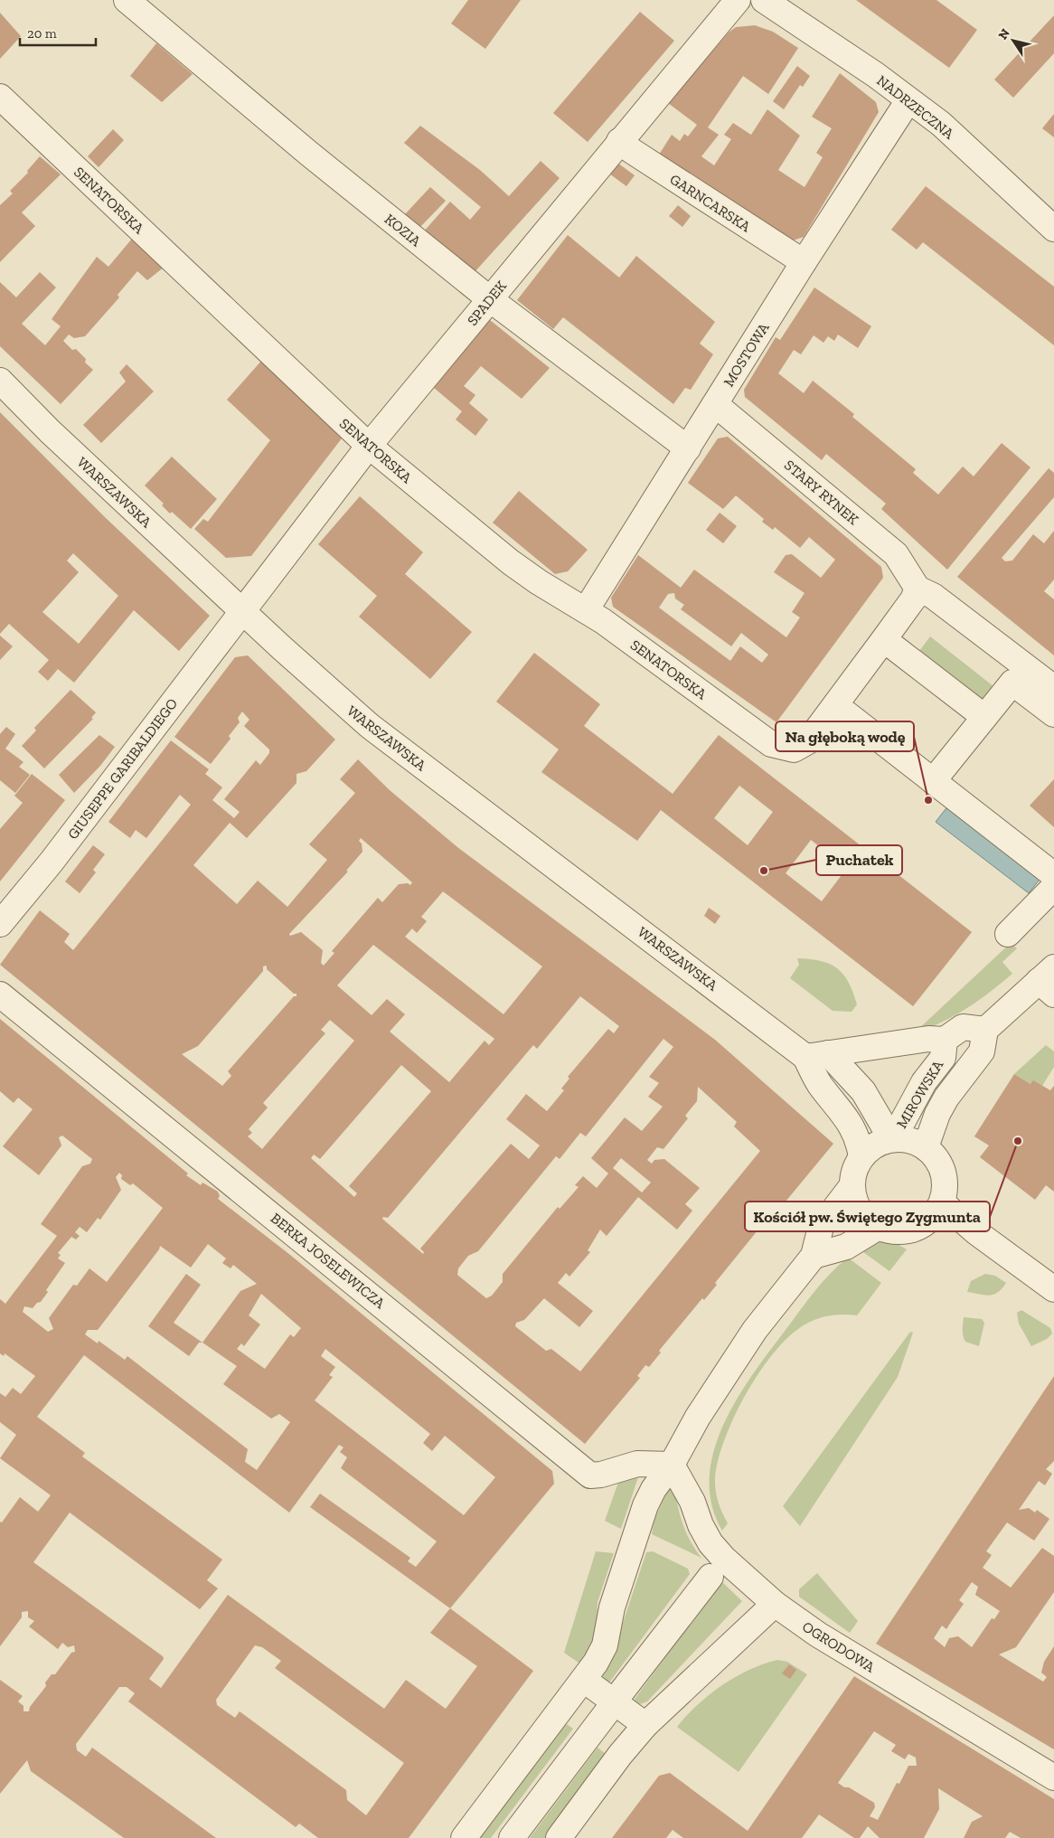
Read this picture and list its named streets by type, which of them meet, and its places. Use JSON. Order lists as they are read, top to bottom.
{
  "streets": {
    "street": [
      "NADRZECZNA",
      "SENATORSKA",
      "GARNCARSKA",
      "KOZIA",
      "SPADEK",
      "MOSTOWA",
      "WARSZAWSKA",
      "STARY RYNEK",
      "GIUSEPPE GARIBALDIEGO",
      "MIROWSKA",
      "BERKA JOSELEWICZA",
      "OGRODOWA"
    ]
  },
  "crossings": [
    ["NADRZECZNA", "MOSTOWA"],
    ["SENATORSKA", "SPADEK"],
    ["SENATORSKA", "MOSTOWA"],
    ["SENATORSKA", "STARY RYNEK"],
    ["GARNCARSKA", "SPADEK"],
    ["GARNCARSKA", "MOSTOWA"],
    ["KOZIA", "SPADEK"],
    ["KOZIA", "MOSTOWA"],
    ["SPADEK", "WARSZAWSKA"],
    ["SPADEK", "GIUSEPPE GARIBALDIEGO"],
    ["MOSTOWA", "STARY RYNEK"],
    ["WARSZAWSKA", "GIUSEPPE GARIBALDIEGO"],
    ["WARSZAWSKA", "MIROWSKA"],
    ["BERKA JOSELEWICZA", "OGRODOWA"]
  ],
  "places": ["Na głęboką wodę", "Puchatek", "Kościół pw. Świętego Zygmunta"],
  "scale_bar": "20 m",
  "north": "top left"
}
